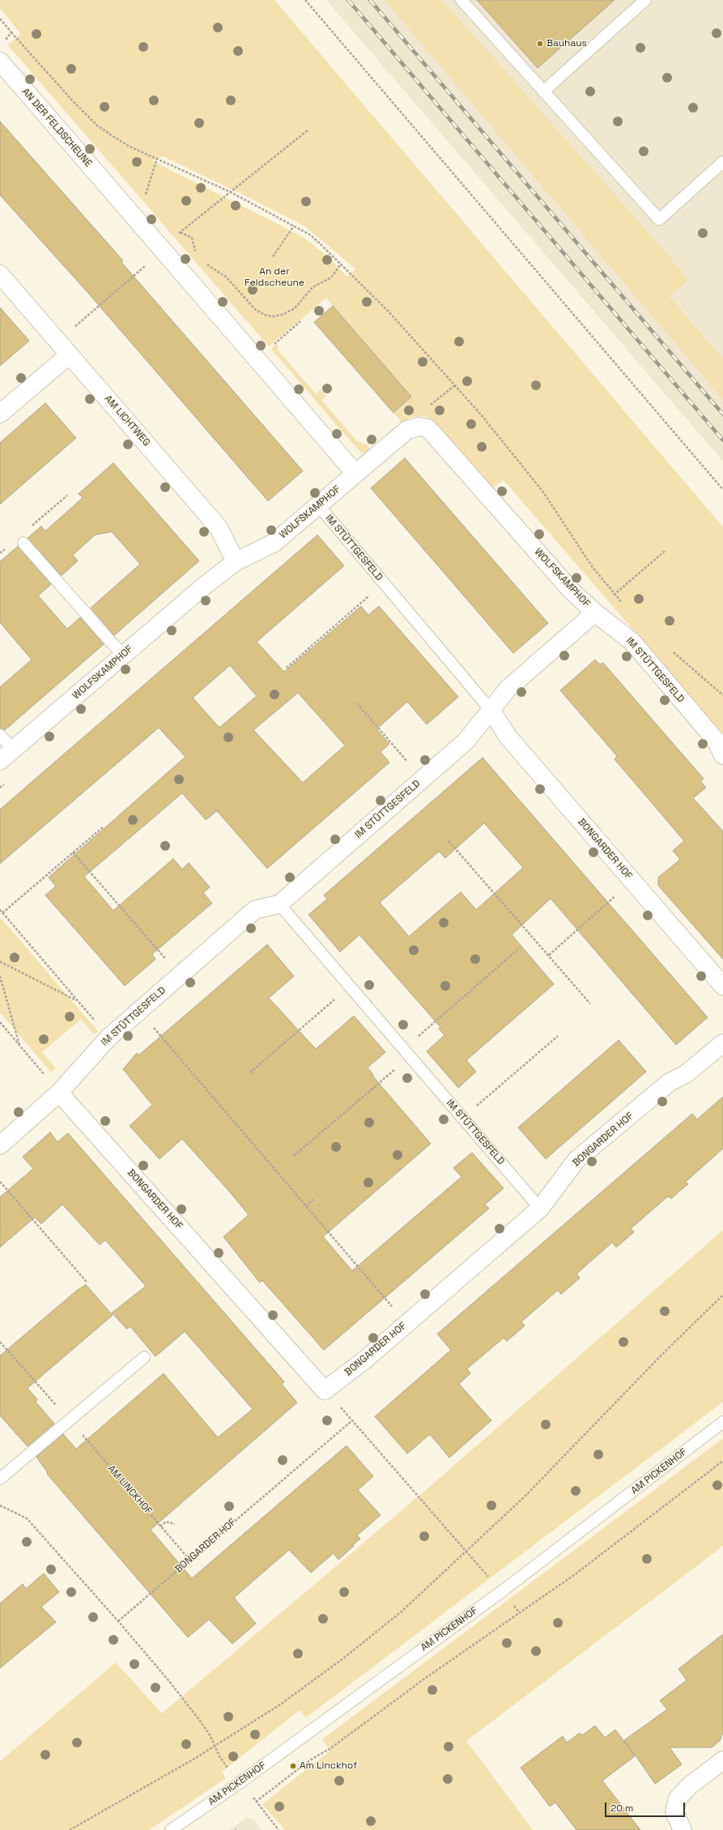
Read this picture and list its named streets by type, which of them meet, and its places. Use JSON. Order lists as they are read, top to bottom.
{
  "streets": {
    "street": [
      "AN DER FELDSCHEUNE",
      "AM LICHTWEG",
      "WOLFSKAMPHOF",
      "IM STÜTTGESFELD",
      "BONGARDER HOF"
    ],
    "lane": ["AM PICKENHOF"],
    "path": ["AM LINCKHOF"]
  },
  "crossings": [
    ["AN DER FELDSCHEUNE", "WOLFSKAMPHOF"],
    ["AM LICHTWEG", "WOLFSKAMPHOF"],
    ["WOLFSKAMPHOF", "IM STÜTTGESFELD"],
    ["IM STÜTTGESFELD", "BONGARDER HOF"],
    ["BONGARDER HOF", "AM LINCKHOF"]
  ],
  "parks": ["An der Feldscheune"],
  "places": ["Bauhaus", "Am Linckhof"],
  "scale_bar": "20 m"
}
